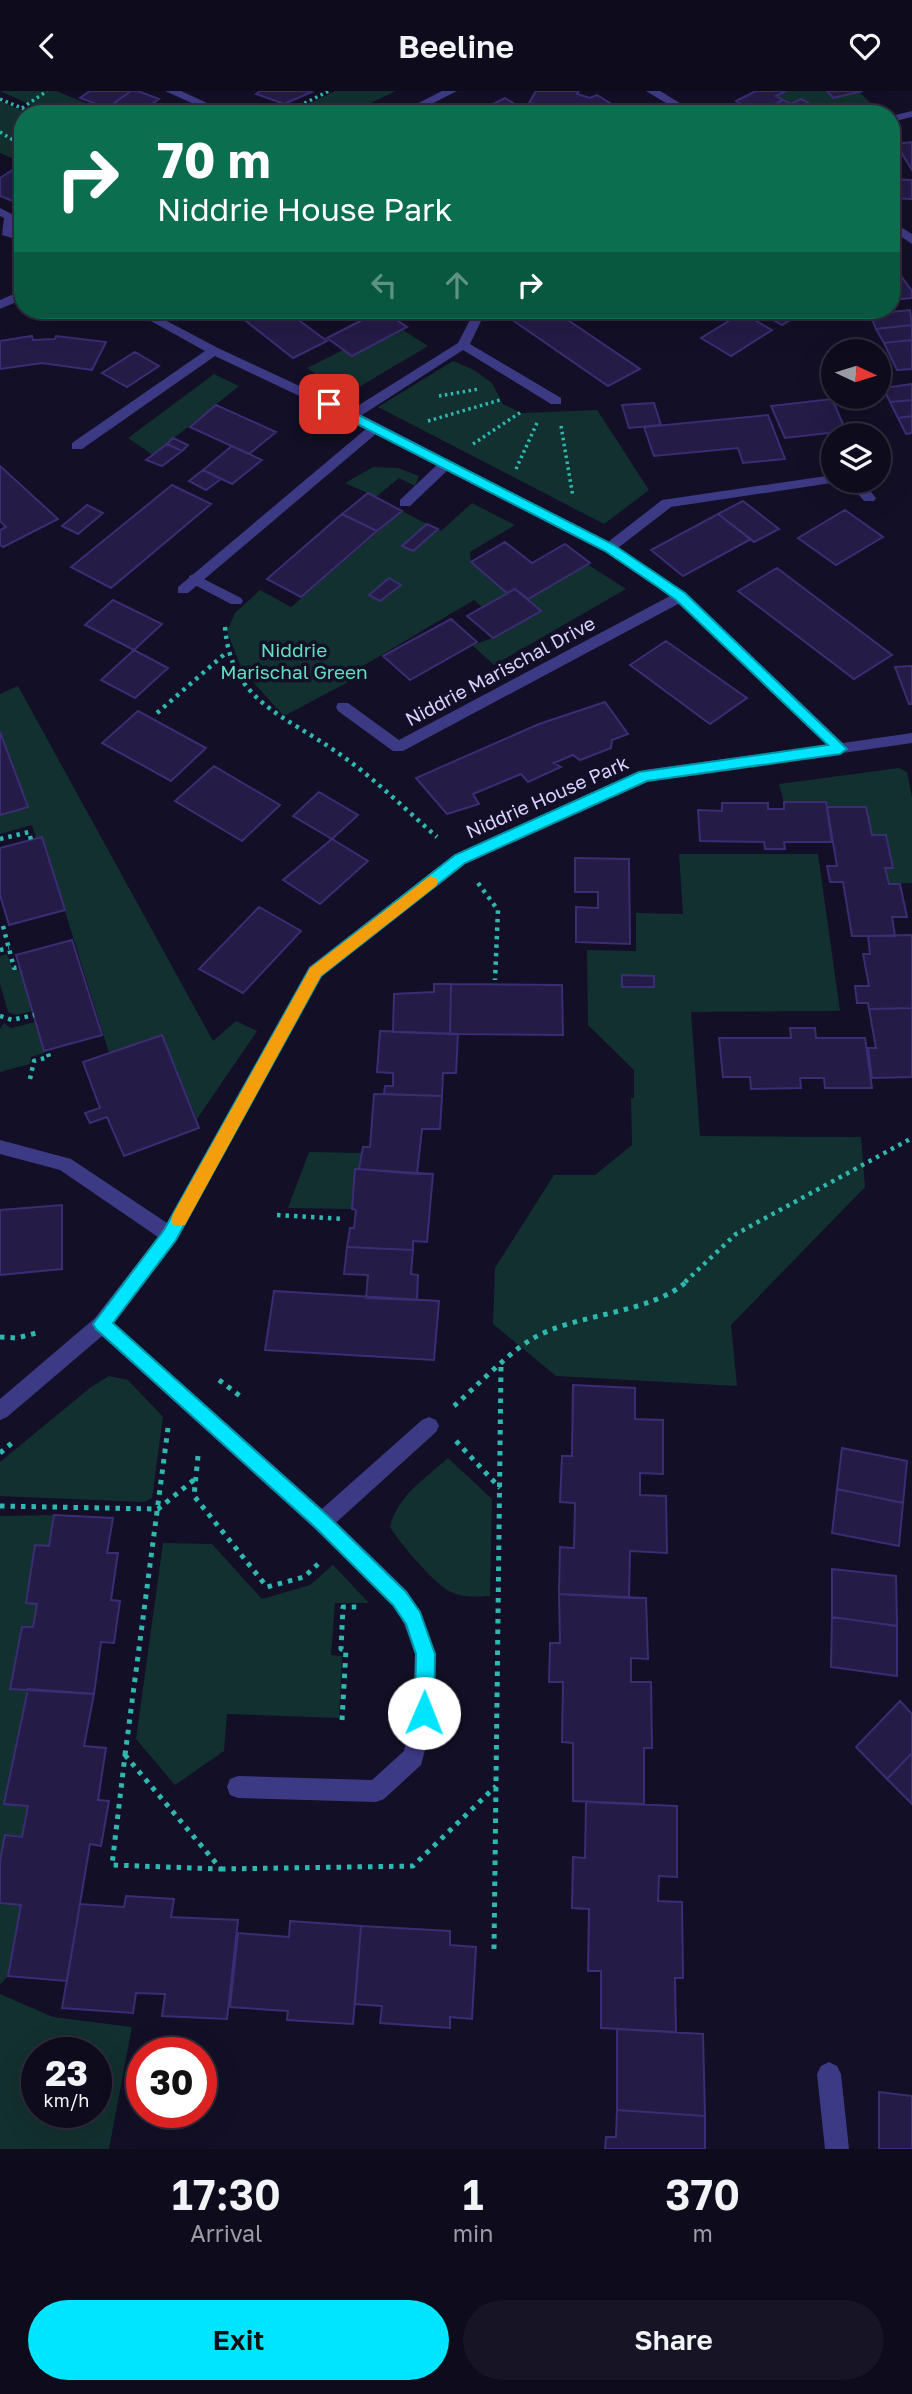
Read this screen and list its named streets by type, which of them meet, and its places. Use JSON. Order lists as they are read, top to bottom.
{
  "streets": {
    "street": ["Niddrie Marischal Drive", "Niddrie House Park"]
  },
  "parks": ["Niddrie Marischal Green"],
  "north": "right",
  "page": {
    "header": "Beeline",
    "turn": ["70 m", "Niddrie House Park"],
    "speed": "23 km/h",
    "limit": "30",
    "eta": [
      "17:30",
      "Arrival",
      "1",
      "min",
      "370",
      "m"
    ],
    "buttons": ["Exit", "Share"]
  }
}
